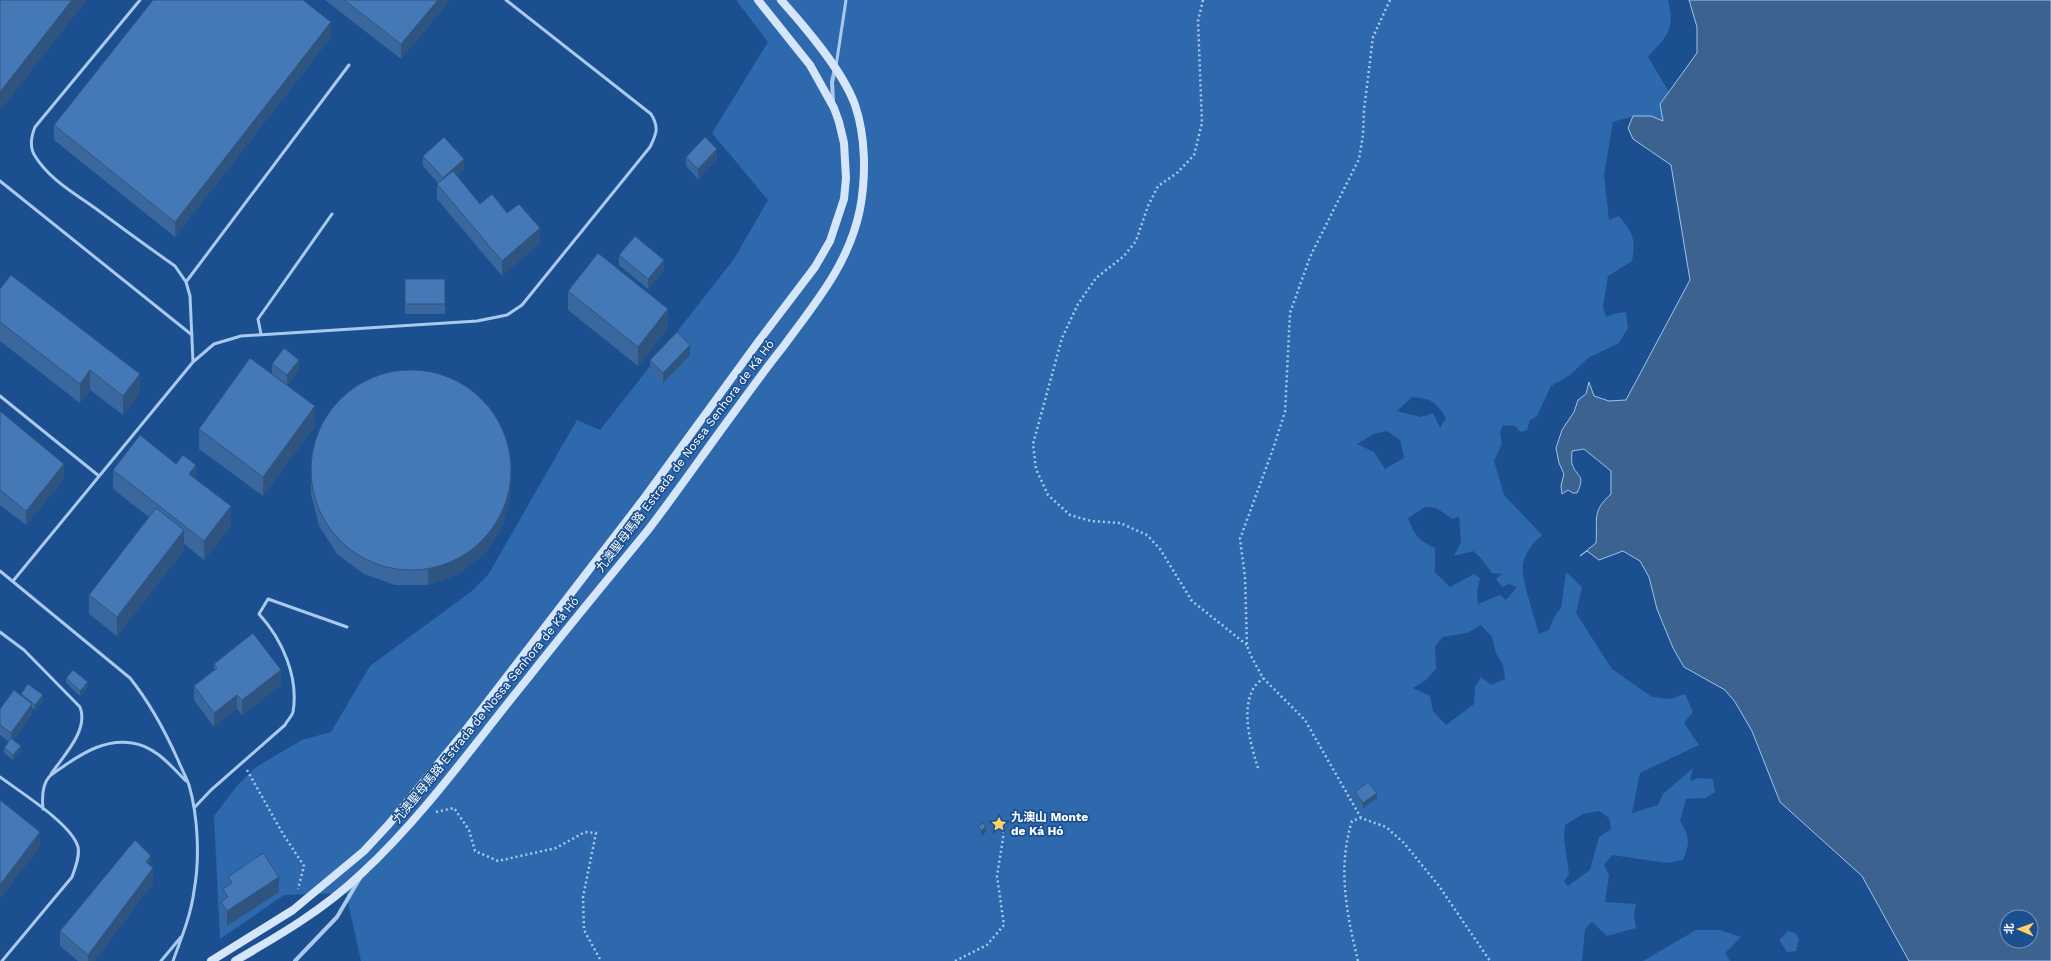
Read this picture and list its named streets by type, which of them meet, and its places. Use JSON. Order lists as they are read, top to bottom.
{
  "streets": {
    "street": ["九澳聖母馬路 Estrada de Nossa Senhora de Ká Hó"]
  },
  "places": {
    "place": ["九澳山 Monte de Ká Hó"]
  },
  "north": "left"
}
